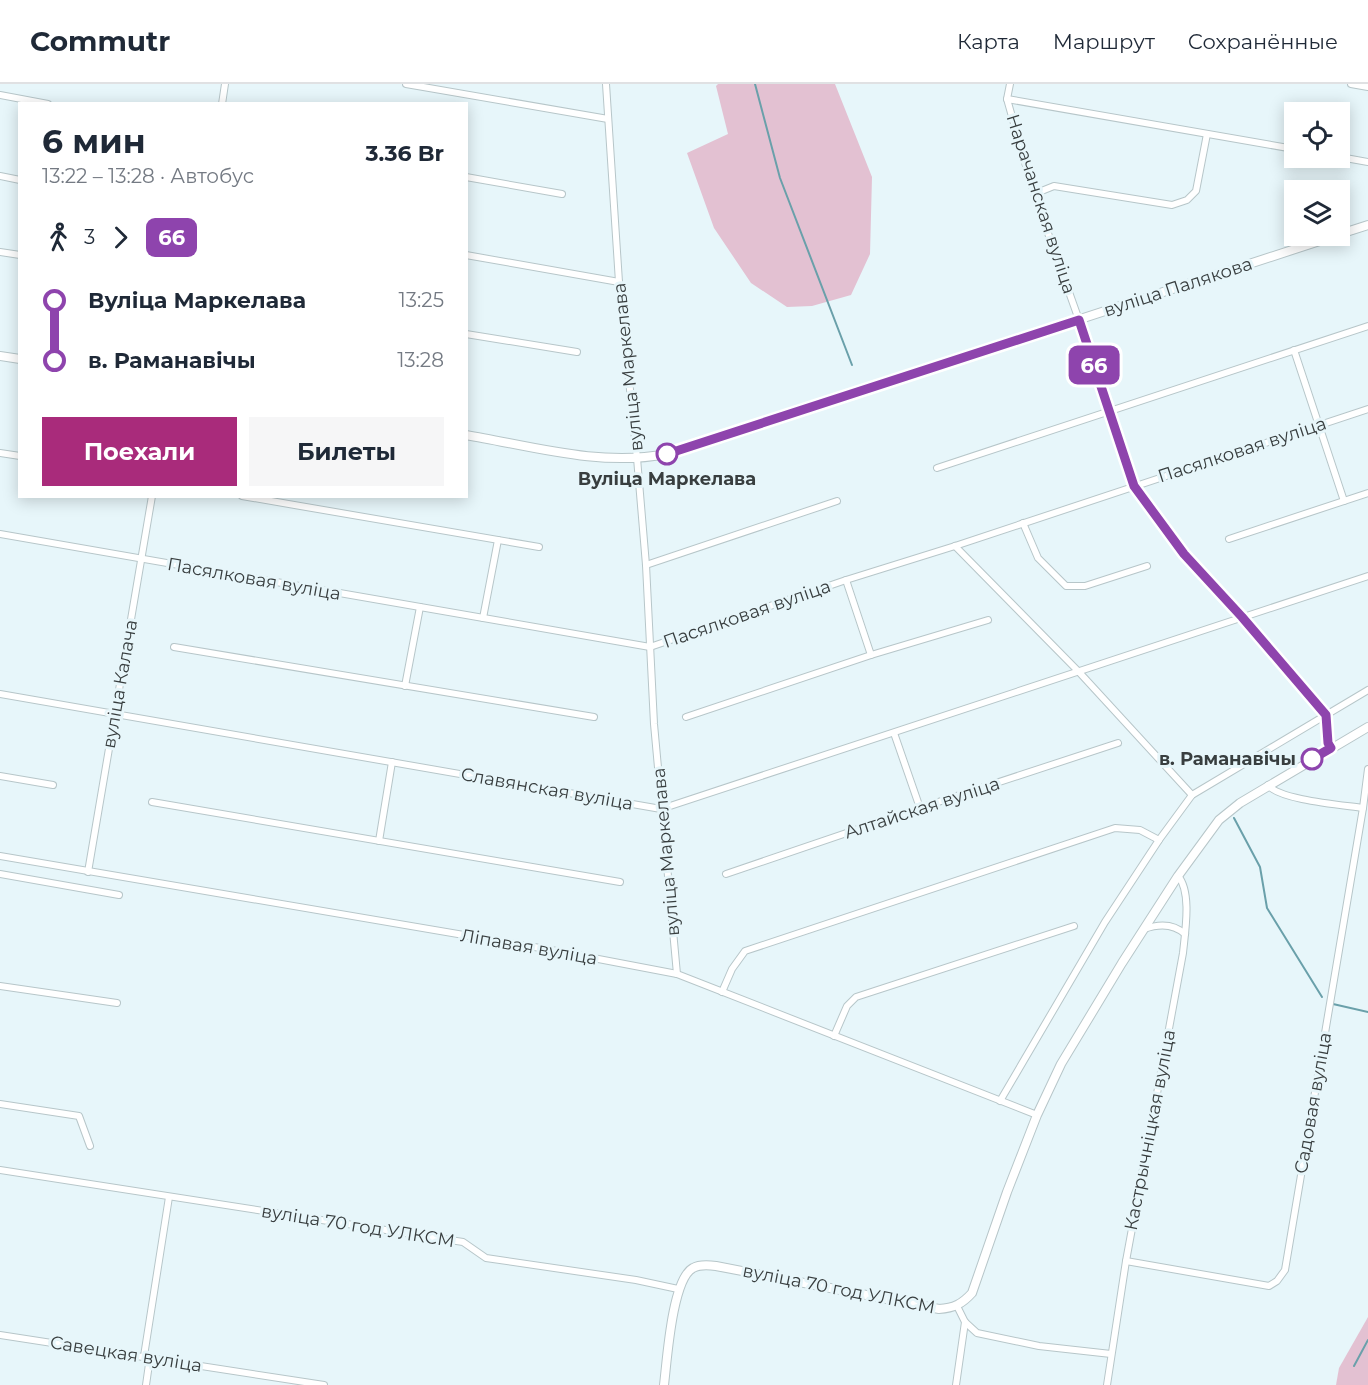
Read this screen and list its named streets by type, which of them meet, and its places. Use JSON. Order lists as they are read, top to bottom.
{
  "streets": {
    "street": [
      "Нарачанская вуліца",
      "вуліца Палякова",
      "вуліца Маркелава",
      "Пасялковая вуліца",
      "вуліца Калача",
      "Славянская вуліца",
      "Алтайская вуліца",
      "Ліпавая вуліца",
      "Садовая вуліца",
      "Кастрычніцкая вуліца",
      "вуліца 70 год УЛКСМ",
      "Савецкая вуліца"
    ]
  },
  "crossings": [
    ["Нарачанская вуліца", "вуліца Палякова"],
    ["Нарачанская вуліца", "Пасялковая вуліца"],
    ["Нарачанская вуліца", "Славянская вуліца"],
    ["вуліца Палякова", "вуліца Маркелава"],
    ["вуліца Маркелава", "Пасялковая вуліца"],
    ["вуліца Маркелава", "Славянская вуліца"],
    ["вуліца Маркелава", "Ліпавая вуліца"],
    ["Пасялковая вуліца", "вуліца Калача"],
    ["вуліца Калача", "Славянская вуліца"],
    ["вуліца Калача", "Ліпавая вуліца"],
    ["Садовая вуліца", "Кастрычніцкая вуліца"]
  ],
  "places": ["Вуліца Маркелава", "в. Раманавічы"],
  "lines": ["bus line 66"],
  "page": {
    "header": "Commutr",
    "nav": ["Карта", "Маршрут", "Сохранённые"],
    "on_map": "66",
    "heading": ["6 мин", "13:22 – 13:28 · Автобус", "3.36 Br"],
    "legs": ["3", "66"],
    "list": [
      {
        "name": "Вуліца Маркелава",
        "value": "13:25"
      },
      {
        "name": "в. Раманавічы",
        "value": "13:28"
      }
    ],
    "buttons": ["Поехали", "Билеты"]
  }
}
